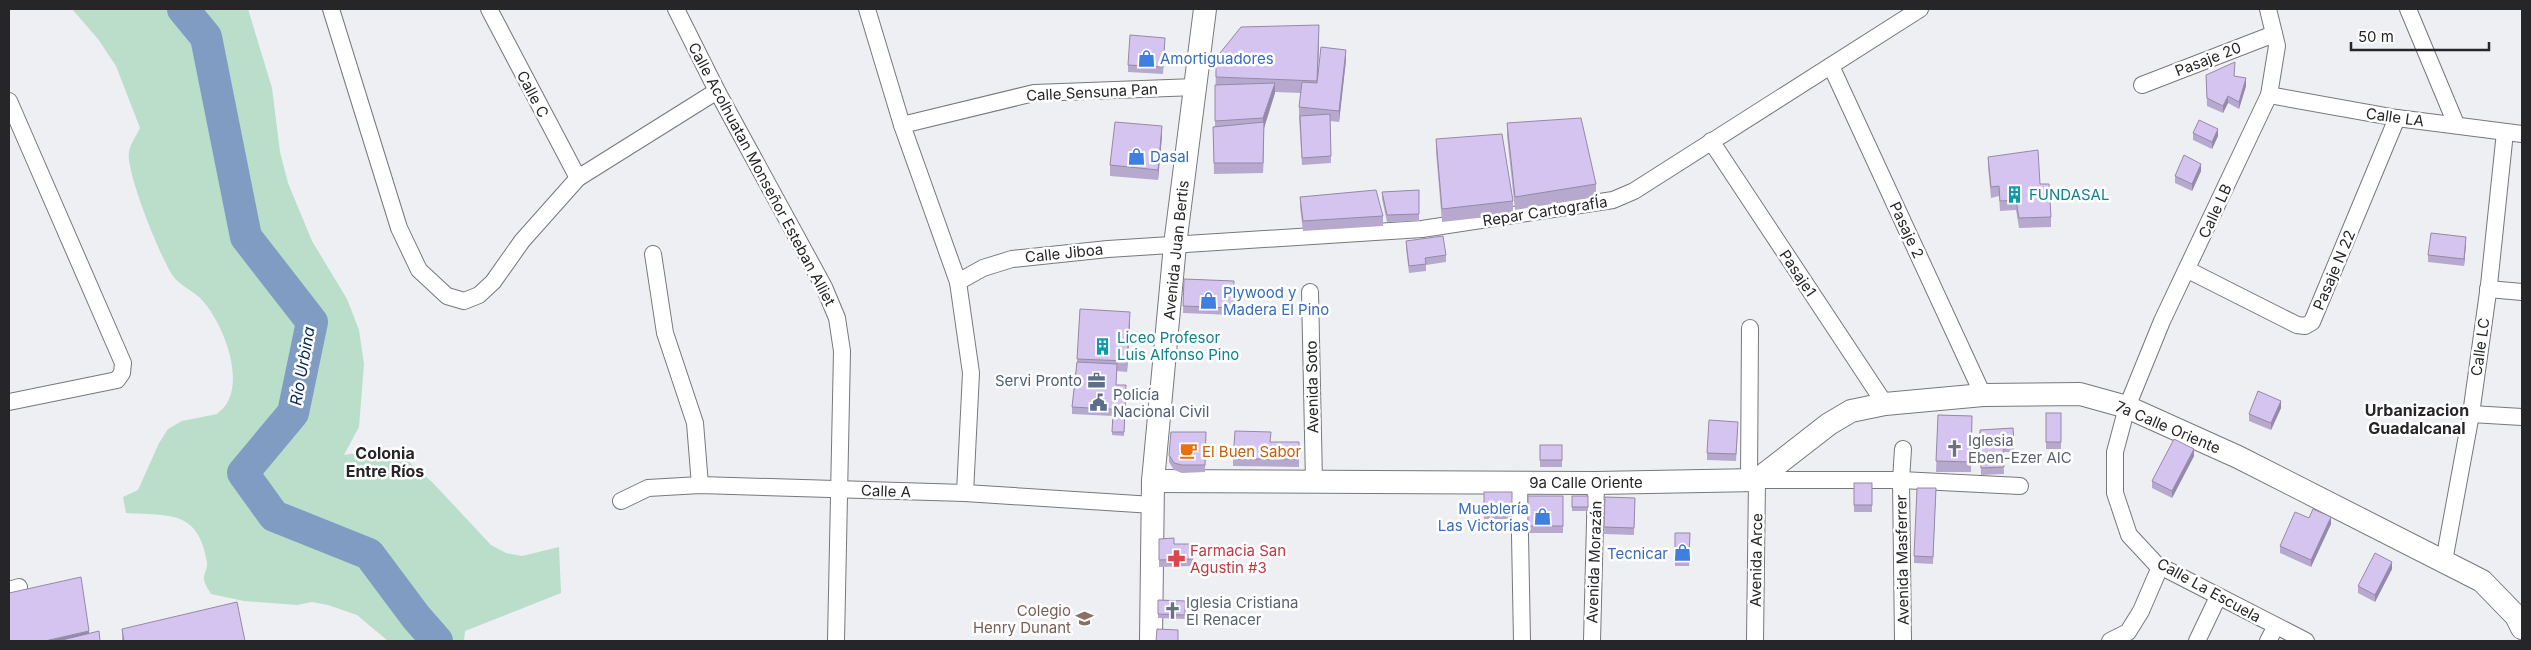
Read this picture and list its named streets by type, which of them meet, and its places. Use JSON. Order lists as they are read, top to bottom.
{
  "streets": {
    "street": [
      "Pasaje 20",
      "Calle Sensuna Pan",
      "Calle C",
      "Calle LA",
      "Calle Acolhuatan Monseñor Esteban Alliet",
      "Repar CartografÍa",
      "Calle LB",
      "Pasaje 2",
      "Avenida Juan Bertis",
      "Calle Jiboa",
      "Pasaje N 22",
      "Pasaje1",
      "Calle LC",
      "Avenida Soto",
      "7a Calle Oriente",
      "9a Calle Oriente",
      "Calle A",
      "Avenida Arce",
      "Avenida Masferrer",
      "Avenida Morazán",
      "Calle La Escuela"
    ]
  },
  "crossings": [
    ["Pasaje 20", "Calle LB"],
    ["Calle Sensuna Pan", "Avenida Juan Bertis"],
    ["Calle LA", "Calle LB"],
    ["Calle LA", "Pasaje N 22"],
    ["Calle LA", "Calle LC"],
    ["Calle Acolhuatan Monseñor Esteban Alliet", "Calle A"],
    ["Repar CartografÍa", "Pasaje 2"],
    ["Repar CartografÍa", "Avenida Juan Bertis"],
    ["Repar CartografÍa", "Calle Jiboa"],
    ["Repar CartografÍa", "Pasaje1"],
    ["Calle LB", "Pasaje N 22"],
    ["Calle LB", "7a Calle Oriente"],
    ["Calle LB", "Calle La Escuela"],
    ["Pasaje 2", "7a Calle Oriente"],
    ["Avenida Juan Bertis", "Calle Jiboa"],
    ["Avenida Juan Bertis", "9a Calle Oriente"],
    ["Avenida Juan Bertis", "Calle A"],
    ["Pasaje1", "7a Calle Oriente"],
    ["Calle LC", "7a Calle Oriente"],
    ["Avenida Soto", "9a Calle Oriente"],
    ["7a Calle Oriente", "9a Calle Oriente"],
    ["7a Calle Oriente", "Avenida Arce"],
    ["7a Calle Oriente", "Calle La Escuela"],
    ["9a Calle Oriente", "Avenida Arce"],
    ["9a Calle Oriente", "Avenida Masferrer"],
    ["9a Calle Oriente", "Avenida Morazán"]
  ],
  "districts": ["Urbanizacion Guadalcanal", "Colonia Entre Ríos"],
  "water": ["Río Urbina"],
  "places": {
    "shop": [
      "Amortiguadores",
      "Dasal",
      "Plywood y Madera El Pino",
      "Mueblería Las Victorias",
      "Tecnicar"
    ],
    "building": ["FUNDASAL", "Liceo Profesor Luis Alfonso Pino"],
    "office": ["Servi Pronto"],
    "public building": ["Policía Nacional Civil"],
    "church": ["Iglesia Eben-Ezer AIC", "Iglesia Cristiana El Renacer"],
    "cafe": ["El Buen Sabor"],
    "pharmacy": ["Farmacia San Agustin #3"],
    "school or university": ["Colegio Henry Dunant"]
  },
  "scale_bar": "50 m"
}
